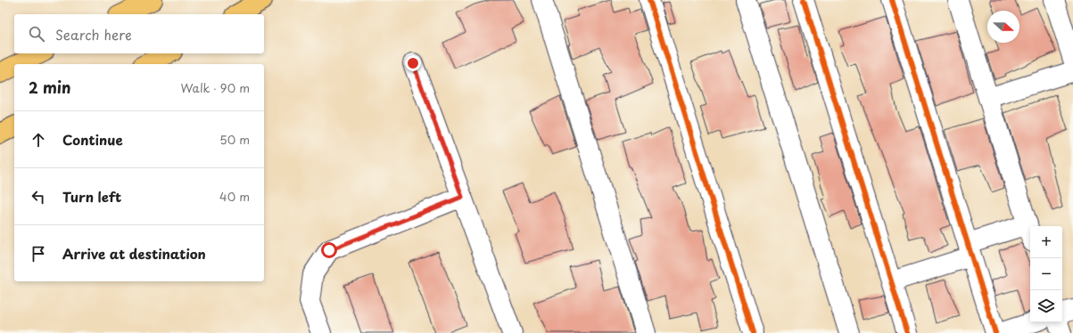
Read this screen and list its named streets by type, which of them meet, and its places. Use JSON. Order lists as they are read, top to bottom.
{
  "north": "right",
  "page": {
    "search": "Search here",
    "heading": ["2 min", "Walk · 90 m"],
    "list": [
      ["Continue", "50 m"],
      ["Turn left", "40 m"],
      "Arrive at destination"
    ],
    "map_buttons": ["+", "−"]
  }
}
